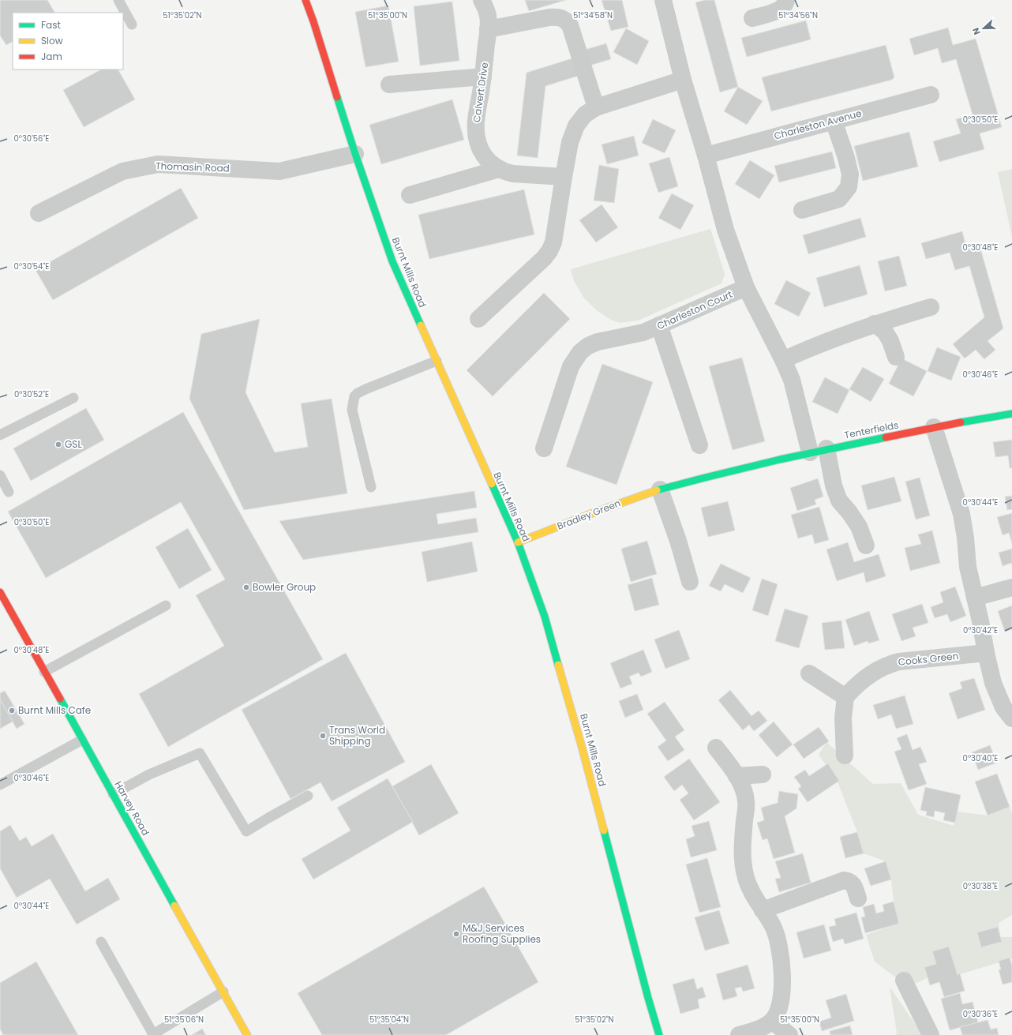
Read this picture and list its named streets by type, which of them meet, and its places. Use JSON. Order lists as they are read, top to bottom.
{
  "streets": {
    "street": [
      "Calvert Drive",
      "Charleston Avenue",
      "Thomasin Road",
      "Burnt Mills Road",
      "Charleston Court",
      "Tenterfields",
      "Bradley Green",
      "Cooks Green",
      "Harvey Road"
    ]
  },
  "crossings": [
    ["Thomasin Road", "Burnt Mills Road"],
    ["Burnt Mills Road", "Bradley Green"],
    ["Tenterfields", "Bradley Green"]
  ],
  "places": [
    "GSL",
    "Bowler Group",
    "Burnt Mills Cafe",
    "Trans World Shipping",
    "M&J Services Roofing Supplies"
  ],
  "legend": ["Fast", "Slow", "Jam"],
  "north": "left",
  "coordinates": [
    "51°35'02\"N",
    "51°35'00\"N",
    "51°34'58\"N",
    "51°34'56\"N",
    "0°30'50\"E",
    "0°30'56\"E",
    "0°30'48\"E",
    "0°30'54\"E",
    "0°30'46\"E",
    "0°30'52\"E",
    "0°30'44\"E",
    "0°30'42\"E",
    "0°30'40\"E",
    "0°30'38\"E",
    "0°30'36\"E",
    "51°35'06\"N",
    "51°35'04\"N"
  ]
}
